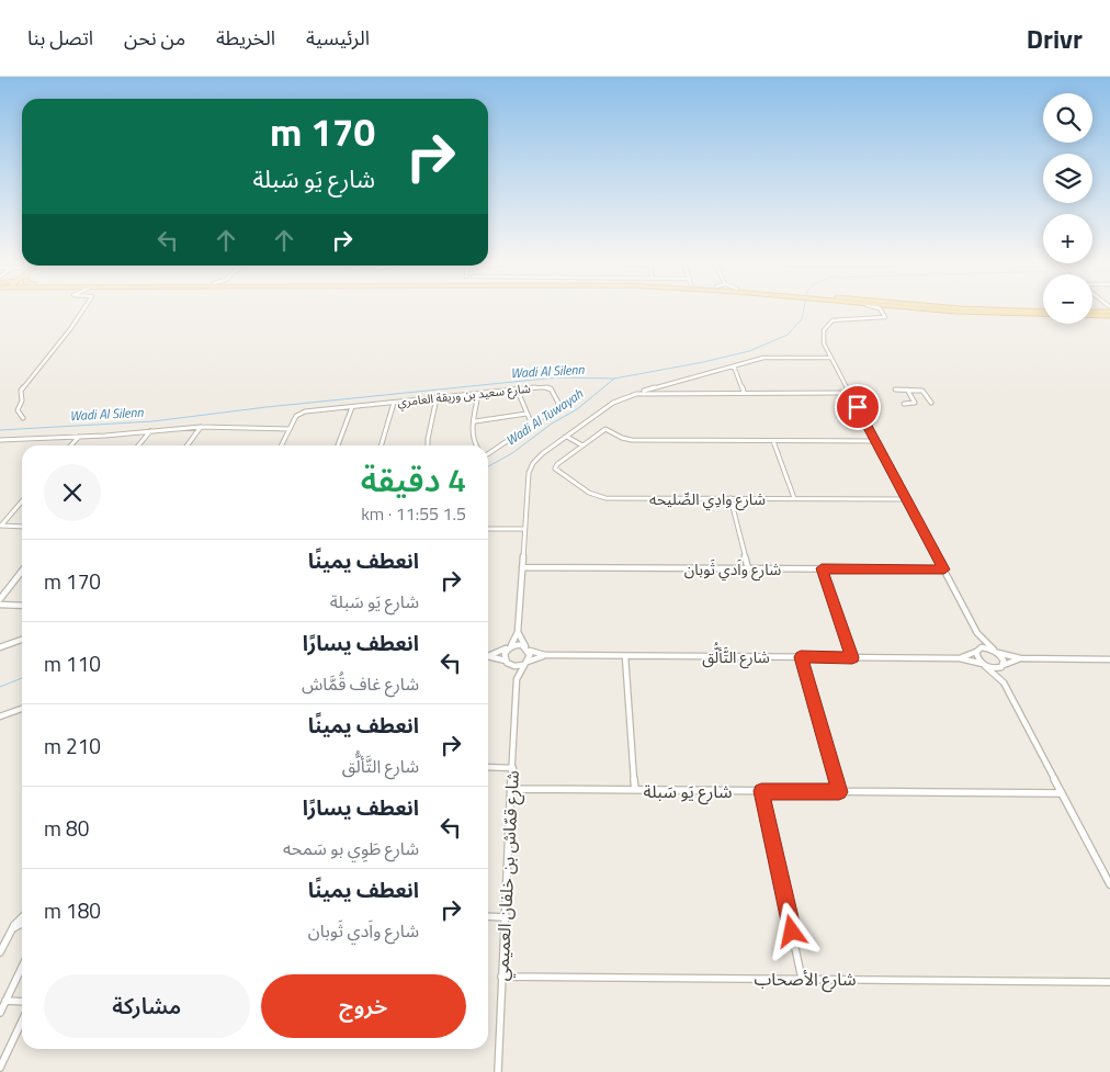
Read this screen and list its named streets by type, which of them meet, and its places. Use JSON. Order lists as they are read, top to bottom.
{
  "streets": {
    "street": [
      "شارع سعيد بن وريقة العامري",
      "شارع وادِي الصِّليحه",
      "شارع واَدي ثَوبان",
      "شارع التَّألُّق",
      "شارع يَو سَبلة",
      "شارع قمّاش بن خلفان العميمي",
      "شارع الأصحاب"
    ]
  },
  "crossings": [
    ["شارع التَّألُّق", "شارع قمّاش بن خلفان العميمي"],
    ["شارع يَو سَبلة", "شارع قمّاش بن خلفان العميمي"],
    ["شارع قمّاش بن خلفان العميمي", "شارع الأصحاب"]
  ],
  "water": ["Wadi Al Silenn", "Wadi Al Tuwayah"],
  "page": {
    "header": "Drivr",
    "nav": [
      "الرئيسية",
      "الخريطة",
      "من نحن",
      "اتصل بنا"
    ],
    "map_buttons": ["+", "−"],
    "turn": ["170 m", "شارع يَو سَبلة"],
    "heading": ["4 دقيقة", "1.5 km · 11:55"],
    "list": [
      {
        "name": "انعطف يمينًا",
        "note": "شارع يَو سَبلة",
        "value": "170 m"
      },
      {
        "name": "انعطف يسارًا",
        "note": "شارع غاف قُمَّاش",
        "value": "110 m"
      },
      {
        "name": "انعطف يمينًا",
        "note": "شارع التَّألُّق",
        "value": "210 m"
      },
      {
        "name": "انعطف يسارًا",
        "note": "شارع طَوِي بو سَمحه",
        "value": "80 m"
      },
      {
        "name": "انعطف يمينًا",
        "note": "شارع واَدي ثَوبان",
        "value": "180 m"
      }
    ],
    "buttons": ["خروج", "مشاركة"]
  }
}
